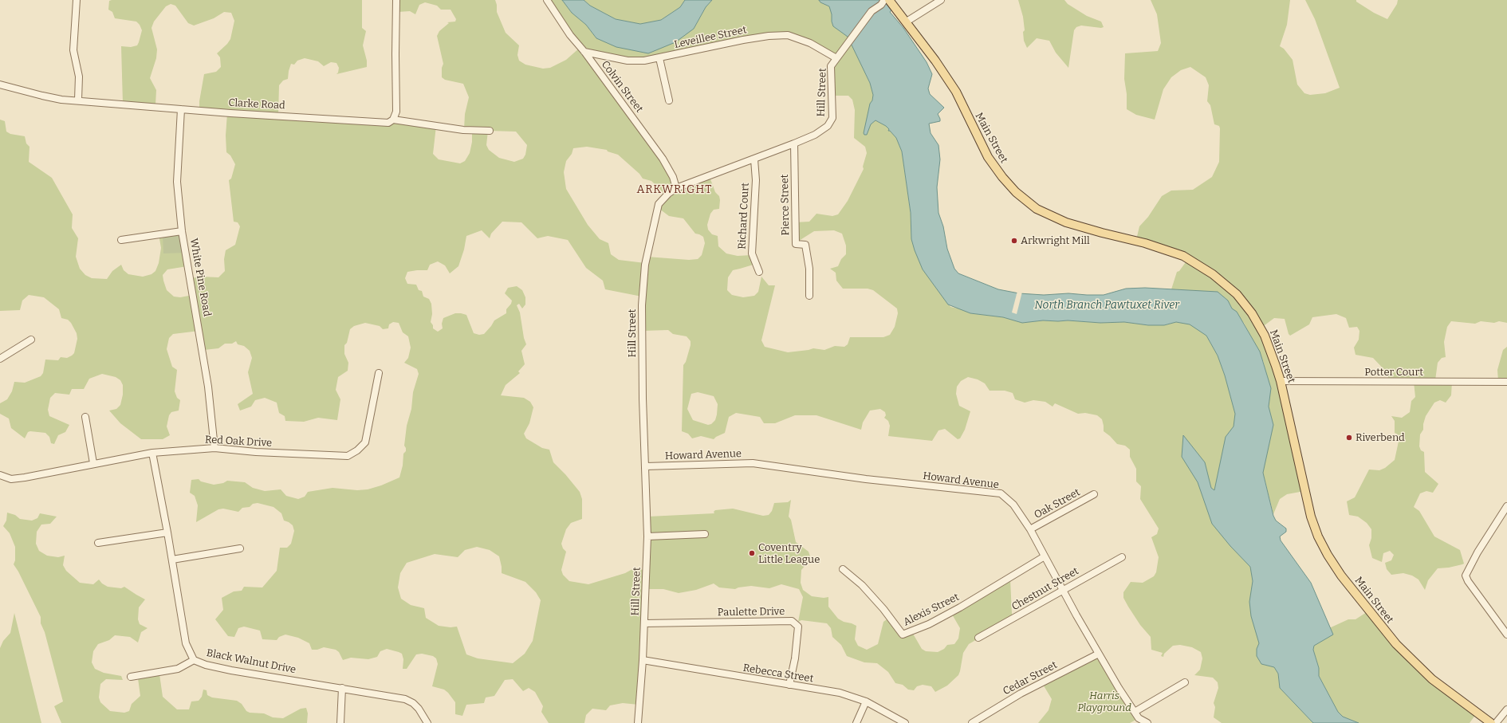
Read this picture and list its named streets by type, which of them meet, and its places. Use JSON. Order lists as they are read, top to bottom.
{
  "streets": {
    "main road": ["Main Street"],
    "street": [
      "Leveillee Street",
      "Colvin Street",
      "Hill Street",
      "Clarke Road",
      "Pierce Street",
      "Richard Court",
      "White Pine Road",
      "Potter Court",
      "Red Oak Drive",
      "Howard Avenue",
      "Oak Street",
      "Chestnut Street",
      "Alexis Street",
      "Paulette Drive",
      "Black Walnut Drive",
      "Rebecca Street",
      "Cedar Street"
    ]
  },
  "crossings": [
    ["Leveillee Street", "Colvin Street"],
    ["Leveillee Street", "Hill Street"],
    ["Colvin Street", "Hill Street"],
    ["Hill Street", "Pierce Street"],
    ["Hill Street", "Richard Court"],
    ["Hill Street", "Howard Avenue"],
    ["Hill Street", "Paulette Drive"],
    ["Hill Street", "Rebecca Street"],
    ["Clarke Road", "White Pine Road"],
    ["Main Street", "Potter Court"],
    ["White Pine Road", "Red Oak Drive"],
    ["Red Oak Drive", "Black Walnut Drive"],
    ["Howard Avenue", "Oak Street"],
    ["Howard Avenue", "Chestnut Street"],
    ["Howard Avenue", "Alexis Street"],
    ["Howard Avenue", "Cedar Street"],
    ["Paulette Drive", "Rebecca Street"]
  ],
  "districts": ["ARKWRIGHT"],
  "water": ["North Branch Pawtuxet River"],
  "parks": ["Harris Playground"],
  "places": ["Arkwright Mill", "Riverbend", "Coventry Little League"]
}
